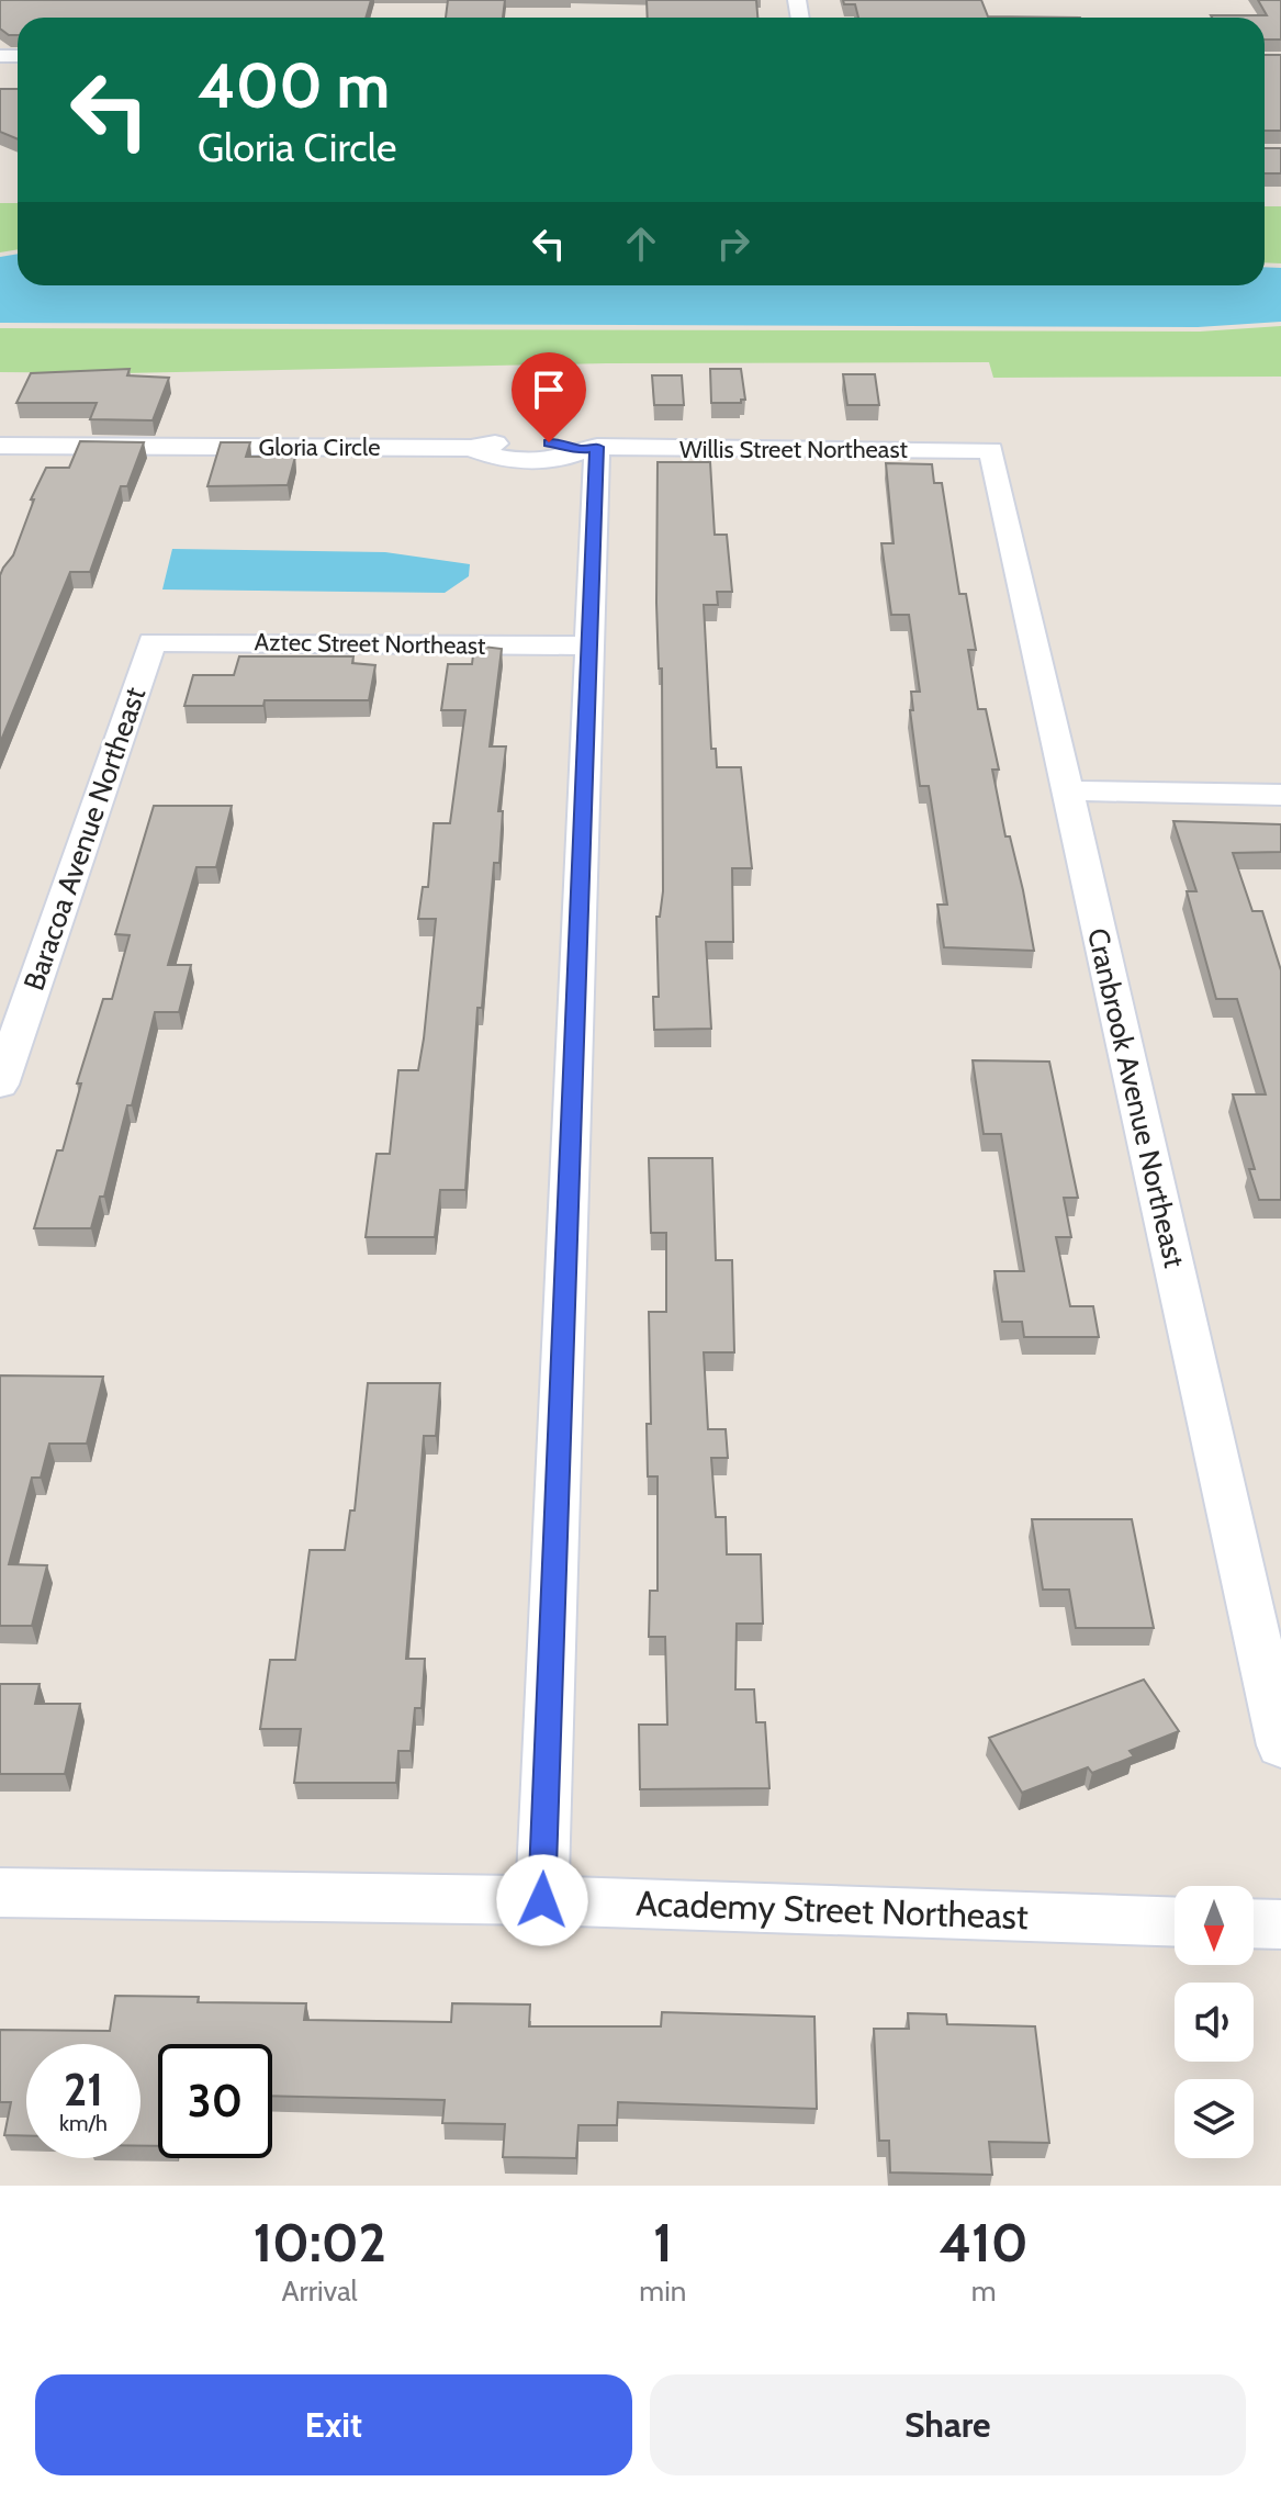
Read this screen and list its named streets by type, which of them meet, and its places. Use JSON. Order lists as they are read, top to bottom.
{
  "streets": {
    "street": [
      "Gloria Circle",
      "Willis Street Northeast",
      "Aztec Street Northeast",
      "Baracoa Avenue Northeast",
      "Cranbrook Avenue Northeast",
      "Academy Street Northeast"
    ]
  },
  "crossings": [
    ["Gloria Circle", "Willis Street Northeast"],
    ["Willis Street Northeast", "Cranbrook Avenue Northeast"],
    ["Aztec Street Northeast", "Baracoa Avenue Northeast"]
  ],
  "north": "bottom",
  "page": {
    "turn": ["400 m", "Gloria Circle"],
    "speed": "21 km/h",
    "limit": "30",
    "eta": [
      "10:02",
      "Arrival",
      "1",
      "min",
      "410",
      "m"
    ],
    "buttons": ["Exit", "Share"]
  }
}
